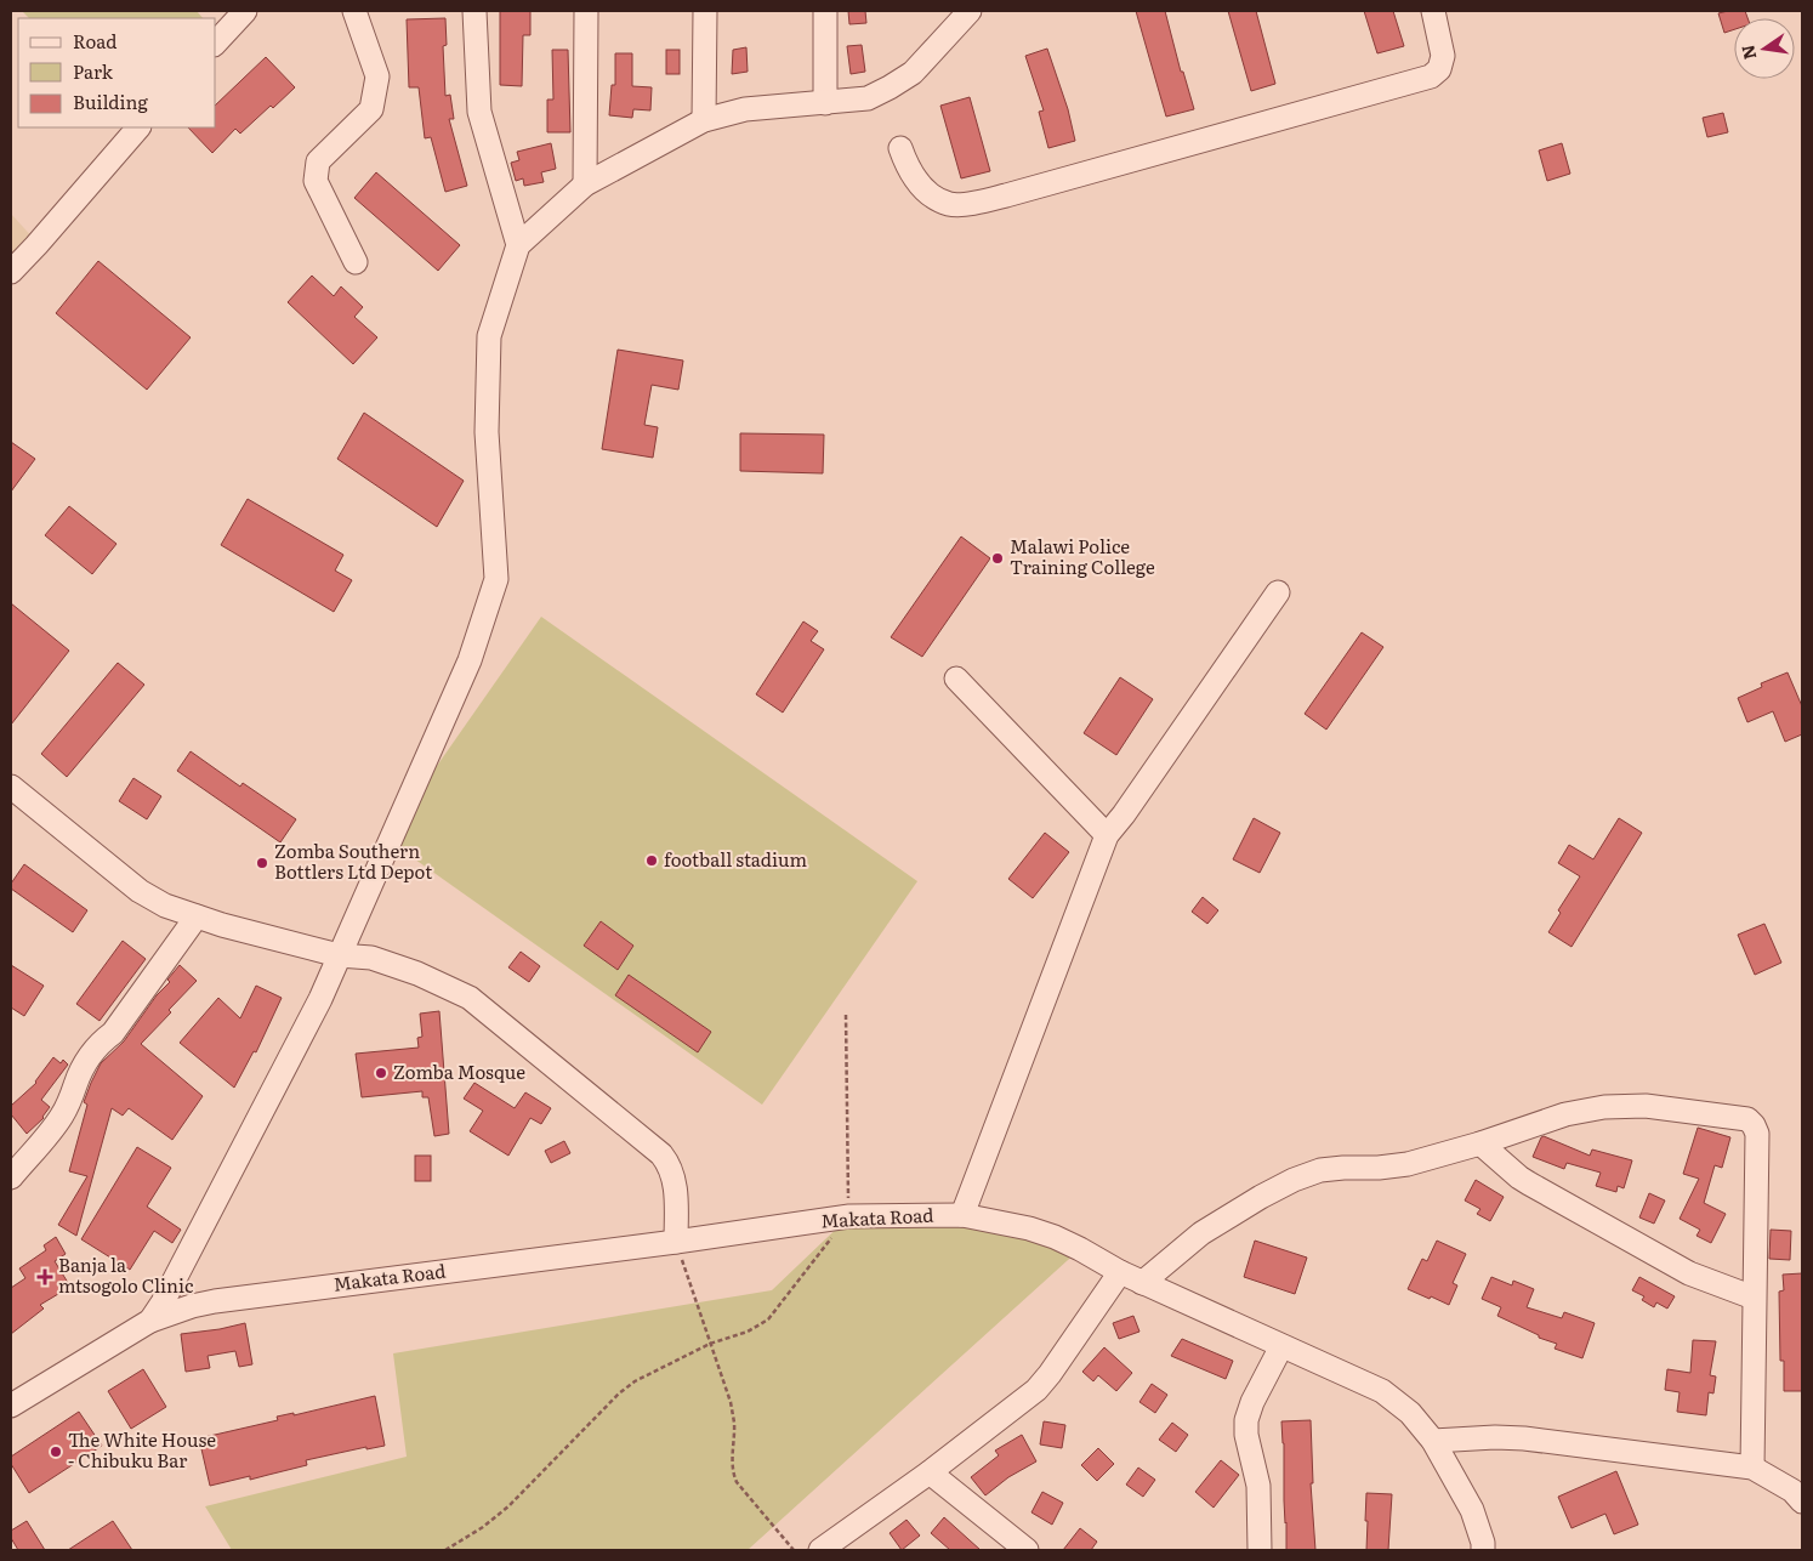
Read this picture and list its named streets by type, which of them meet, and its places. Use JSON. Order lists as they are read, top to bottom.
{
  "streets": {
    "street": ["Makata Road"]
  },
  "places": {
    "other": [
      "Malawi Police Training College",
      "football stadium",
      "Zomba Southern Bottlers Ltd Depot",
      "Zomba Mosque",
      "The White House - Chibuku Bar"
    ],
    "health": ["Banja la mtsogolo Clinic"]
  },
  "legend": ["Road", "Park", "Building"],
  "north": "left"
}
